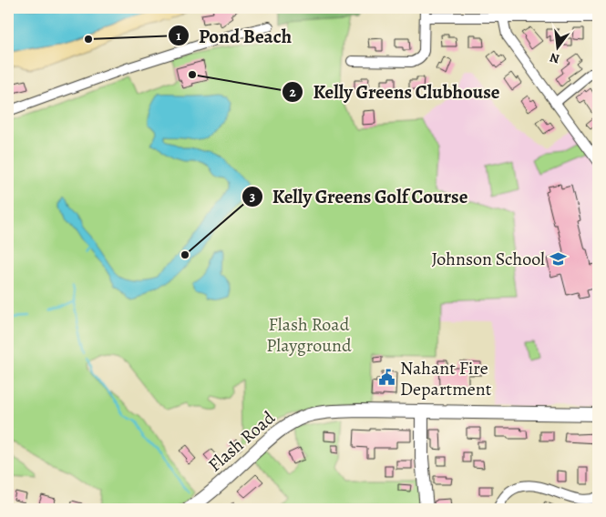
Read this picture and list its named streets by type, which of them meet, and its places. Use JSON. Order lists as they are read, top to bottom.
{
  "streets": {
    "main road": ["Flash Road"]
  },
  "parks": ["Flash Road Playground"],
  "places": {
    "other": ["Pond Beach", "Kelly Greens Clubhouse", "Kelly Greens Golf Course"],
    "school or university": ["Johnson School"],
    "public building": ["Nahant Fire Department"]
  },
  "north": "bottom"
}
